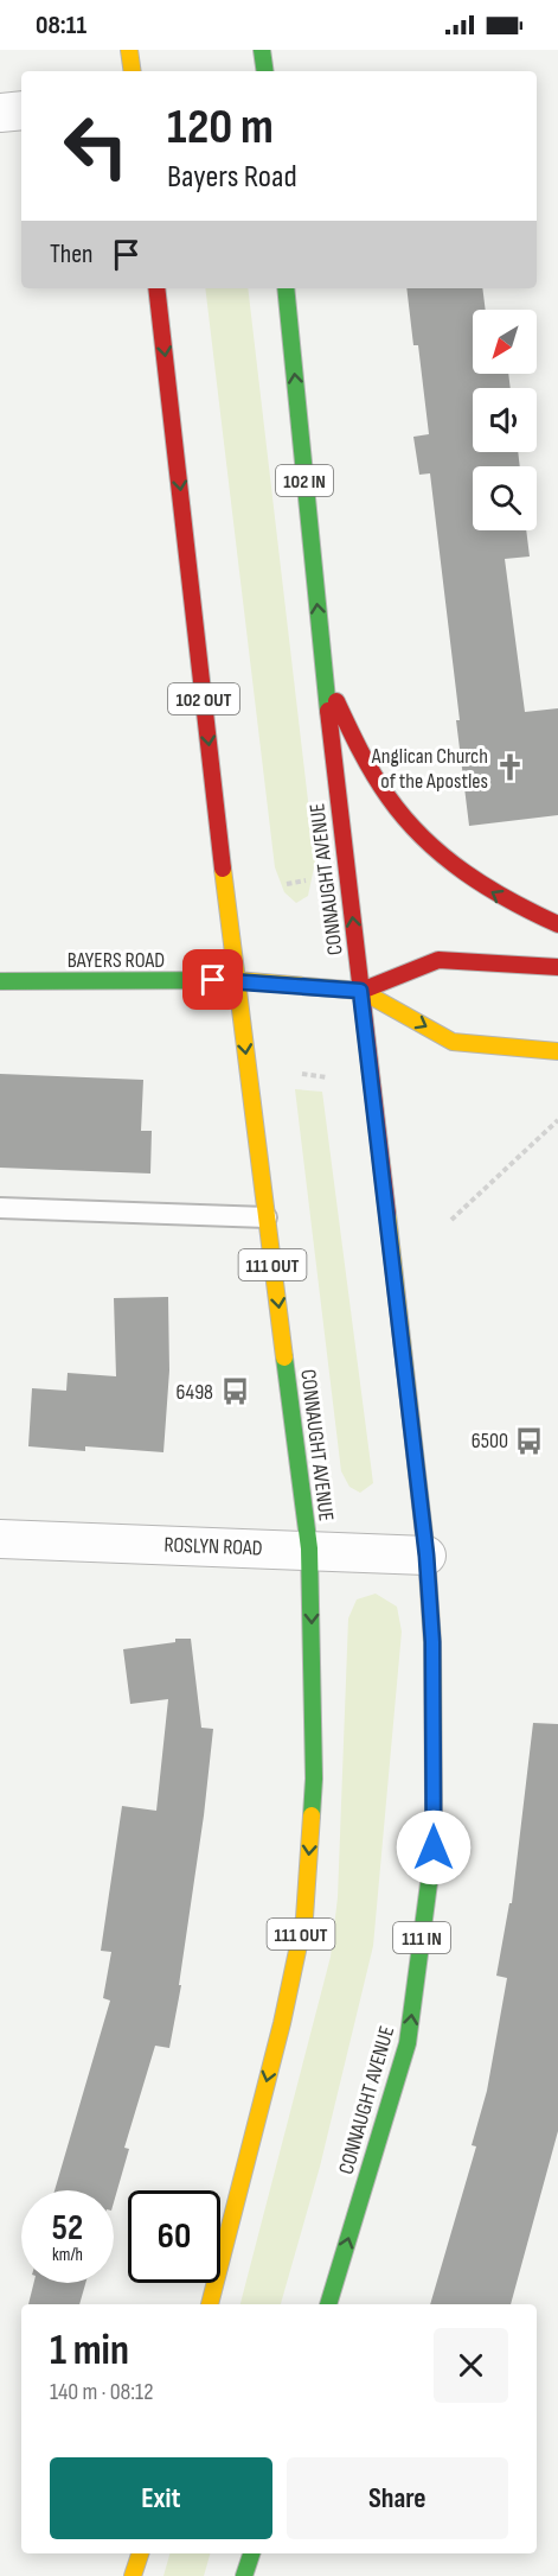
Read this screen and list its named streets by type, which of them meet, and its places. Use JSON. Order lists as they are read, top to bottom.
{
  "streets": {
    "main road": [
      "102 IN",
      "102 OUT",
      "CONNAUGHT AVENUE",
      "BAYERS ROAD",
      "111 OUT",
      "111 IN"
    ],
    "street": ["ROSLYN ROAD"]
  },
  "crossings": [
    ["CONNAUGHT AVENUE", "BAYERS ROAD"],
    ["CONNAUGHT AVENUE", "ROSLYN ROAD"]
  ],
  "places": {
    "church": ["Anglican Church of the Apostles"],
    "bus stop": ["6498", "6500"]
  },
  "north": "bottom left",
  "page": {
    "status": "08:11",
    "turn": ["120 m", "Bayers Road"],
    "then": "Then",
    "speed": "52 km/h",
    "limit": "60",
    "heading": ["1 min", "140 m · 08:12"],
    "buttons": ["Exit", "Share"]
  }
}
